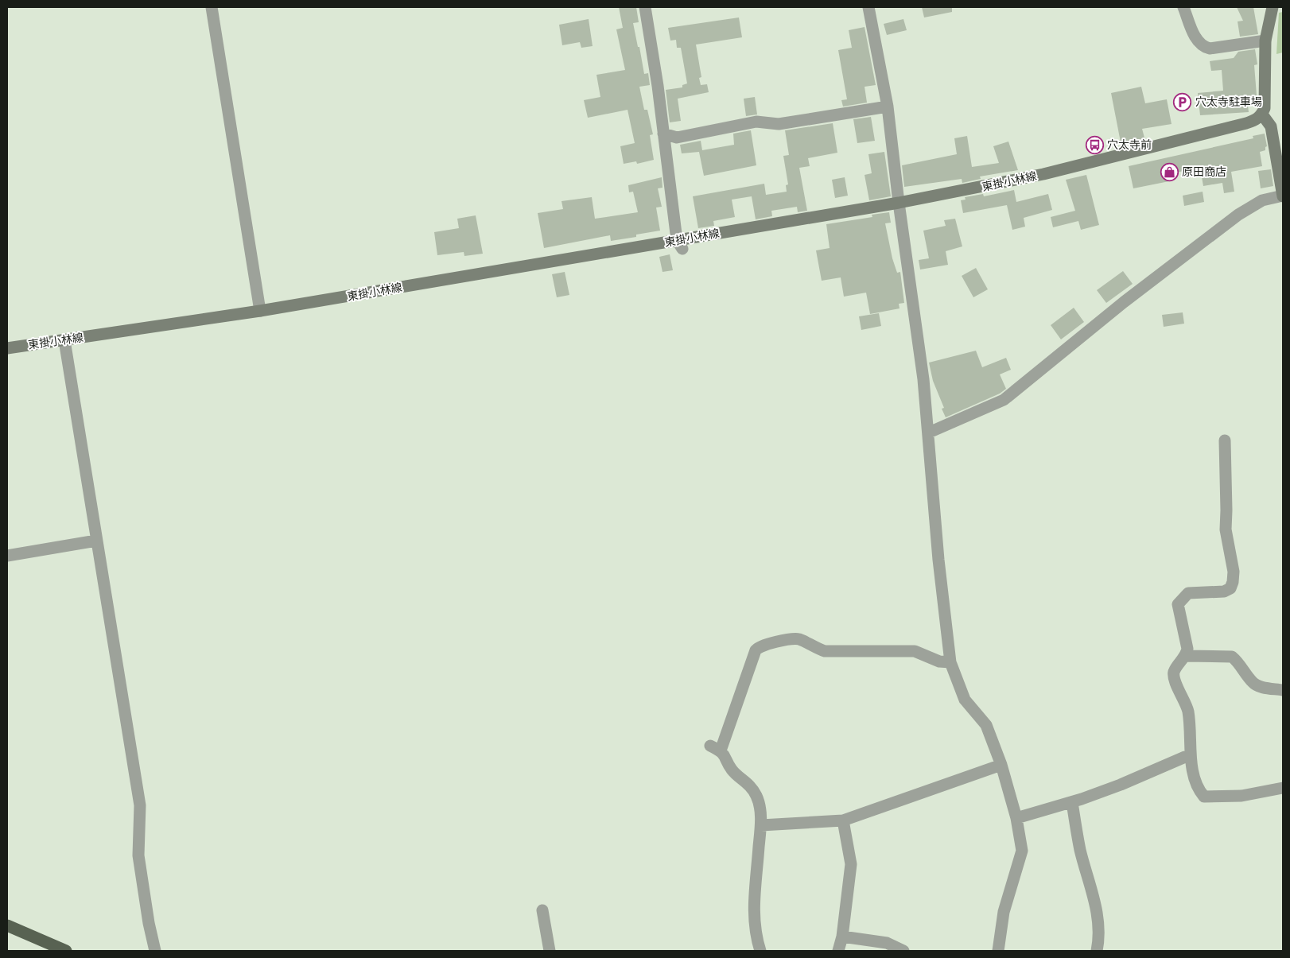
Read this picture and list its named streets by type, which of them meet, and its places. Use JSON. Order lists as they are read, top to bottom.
{
  "streets": {
    "main road": ["東掛小林線"]
  },
  "places": {
    "parking": ["穴太寺駐車場"],
    "bus stop": ["穴太寺前"],
    "shop": ["原田商店"]
  }
}
